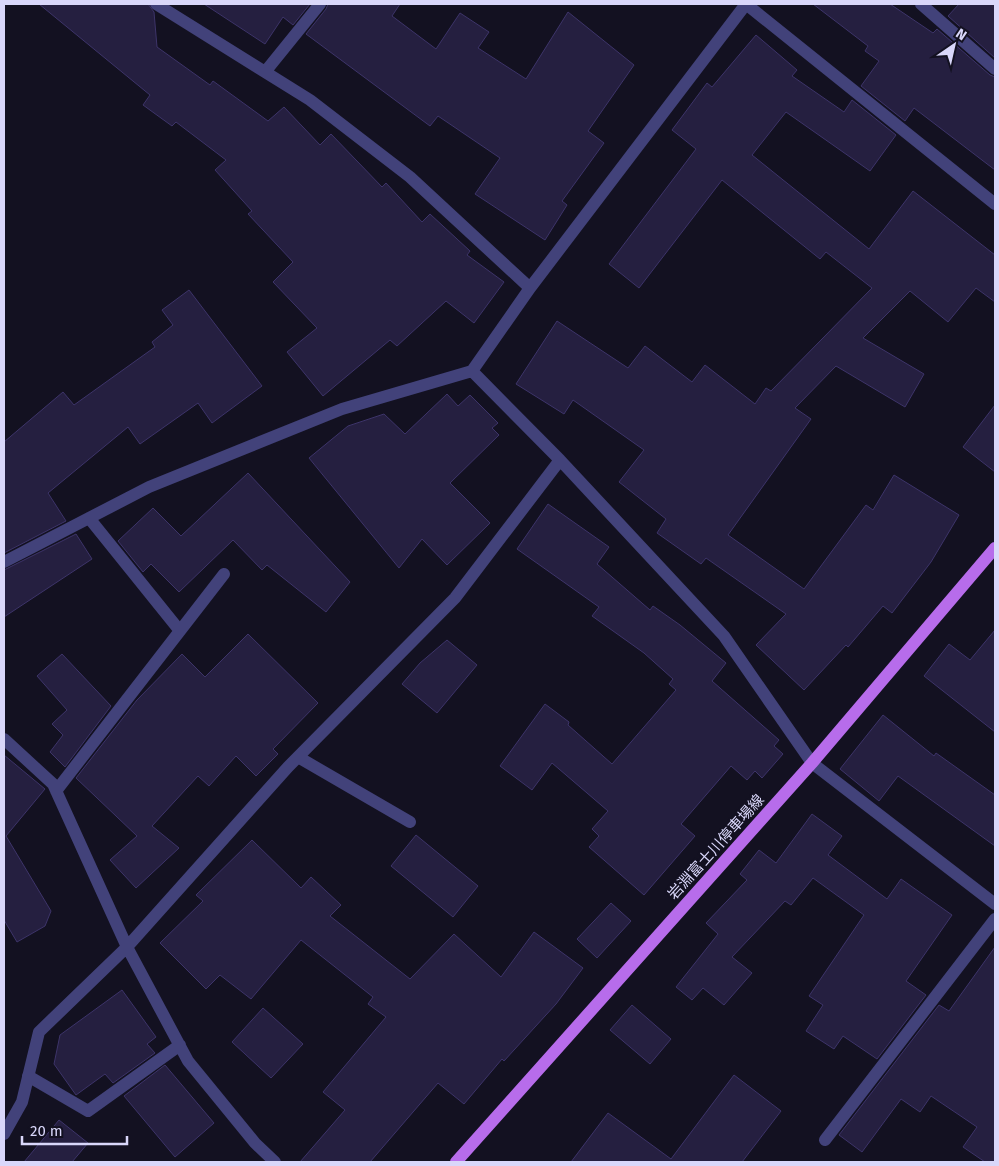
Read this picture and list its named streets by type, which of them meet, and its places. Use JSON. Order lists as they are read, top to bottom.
{
  "streets": {
    "main road": ["岩淵富士川停車場線"]
  },
  "scale_bar": "20 m",
  "north": "top right"
}
